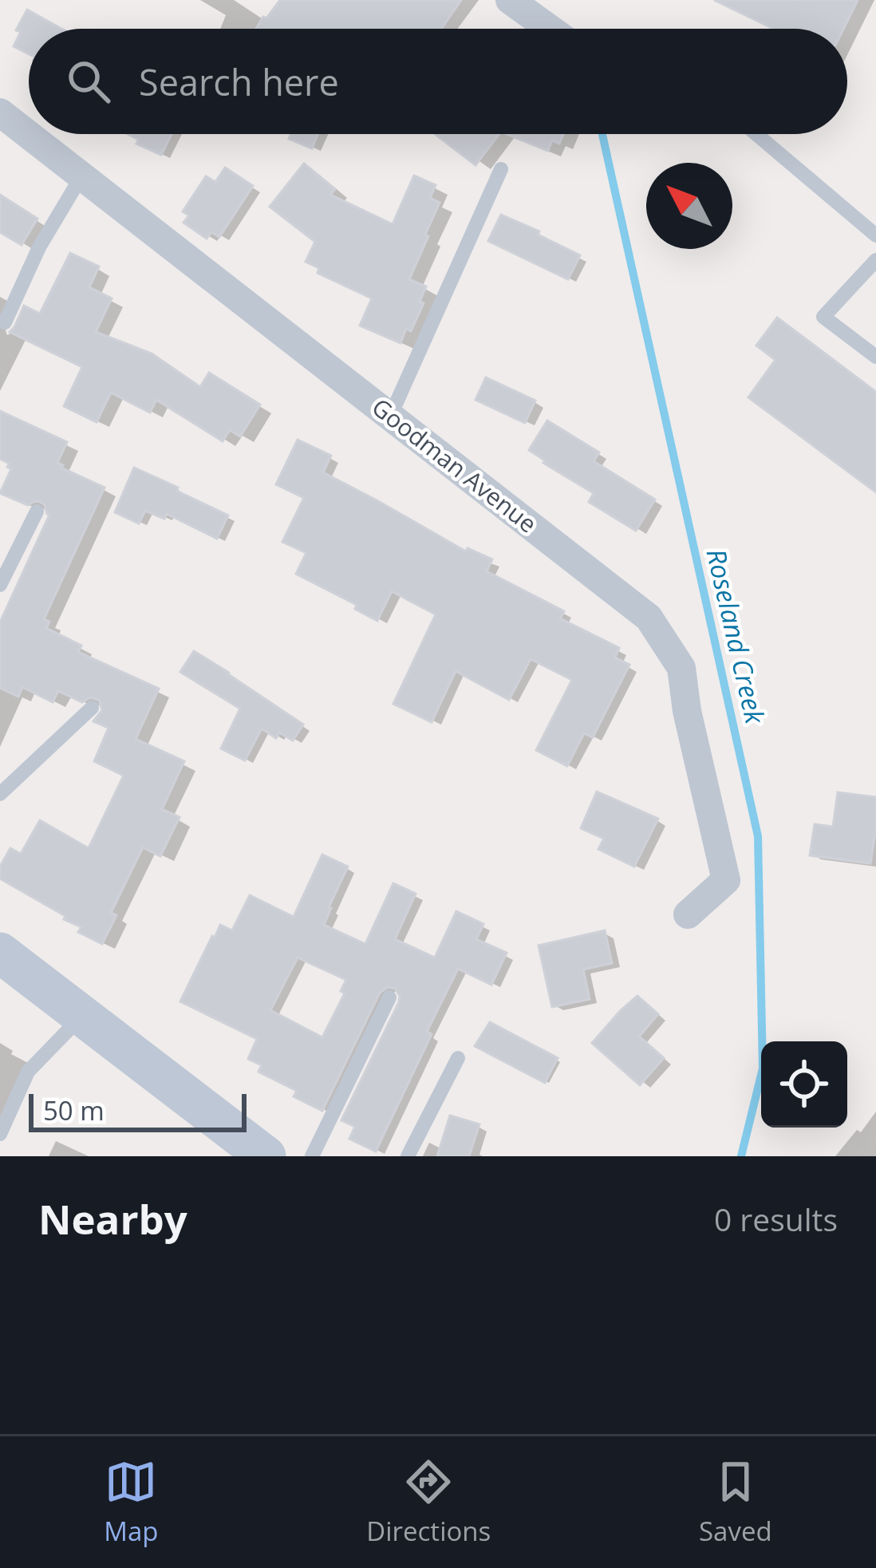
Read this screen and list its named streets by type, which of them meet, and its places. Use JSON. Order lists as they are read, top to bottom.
{
  "streets": {
    "street": ["Goodman Avenue"]
  },
  "water": ["Roseland Creek"],
  "scale_bar": "50 m",
  "north": "top left",
  "page": {
    "search": "Search here",
    "scale": "50 m",
    "heading": ["Nearby", "0 results"],
    "nav": ["Map", "Directions", "Saved"]
  }
}
